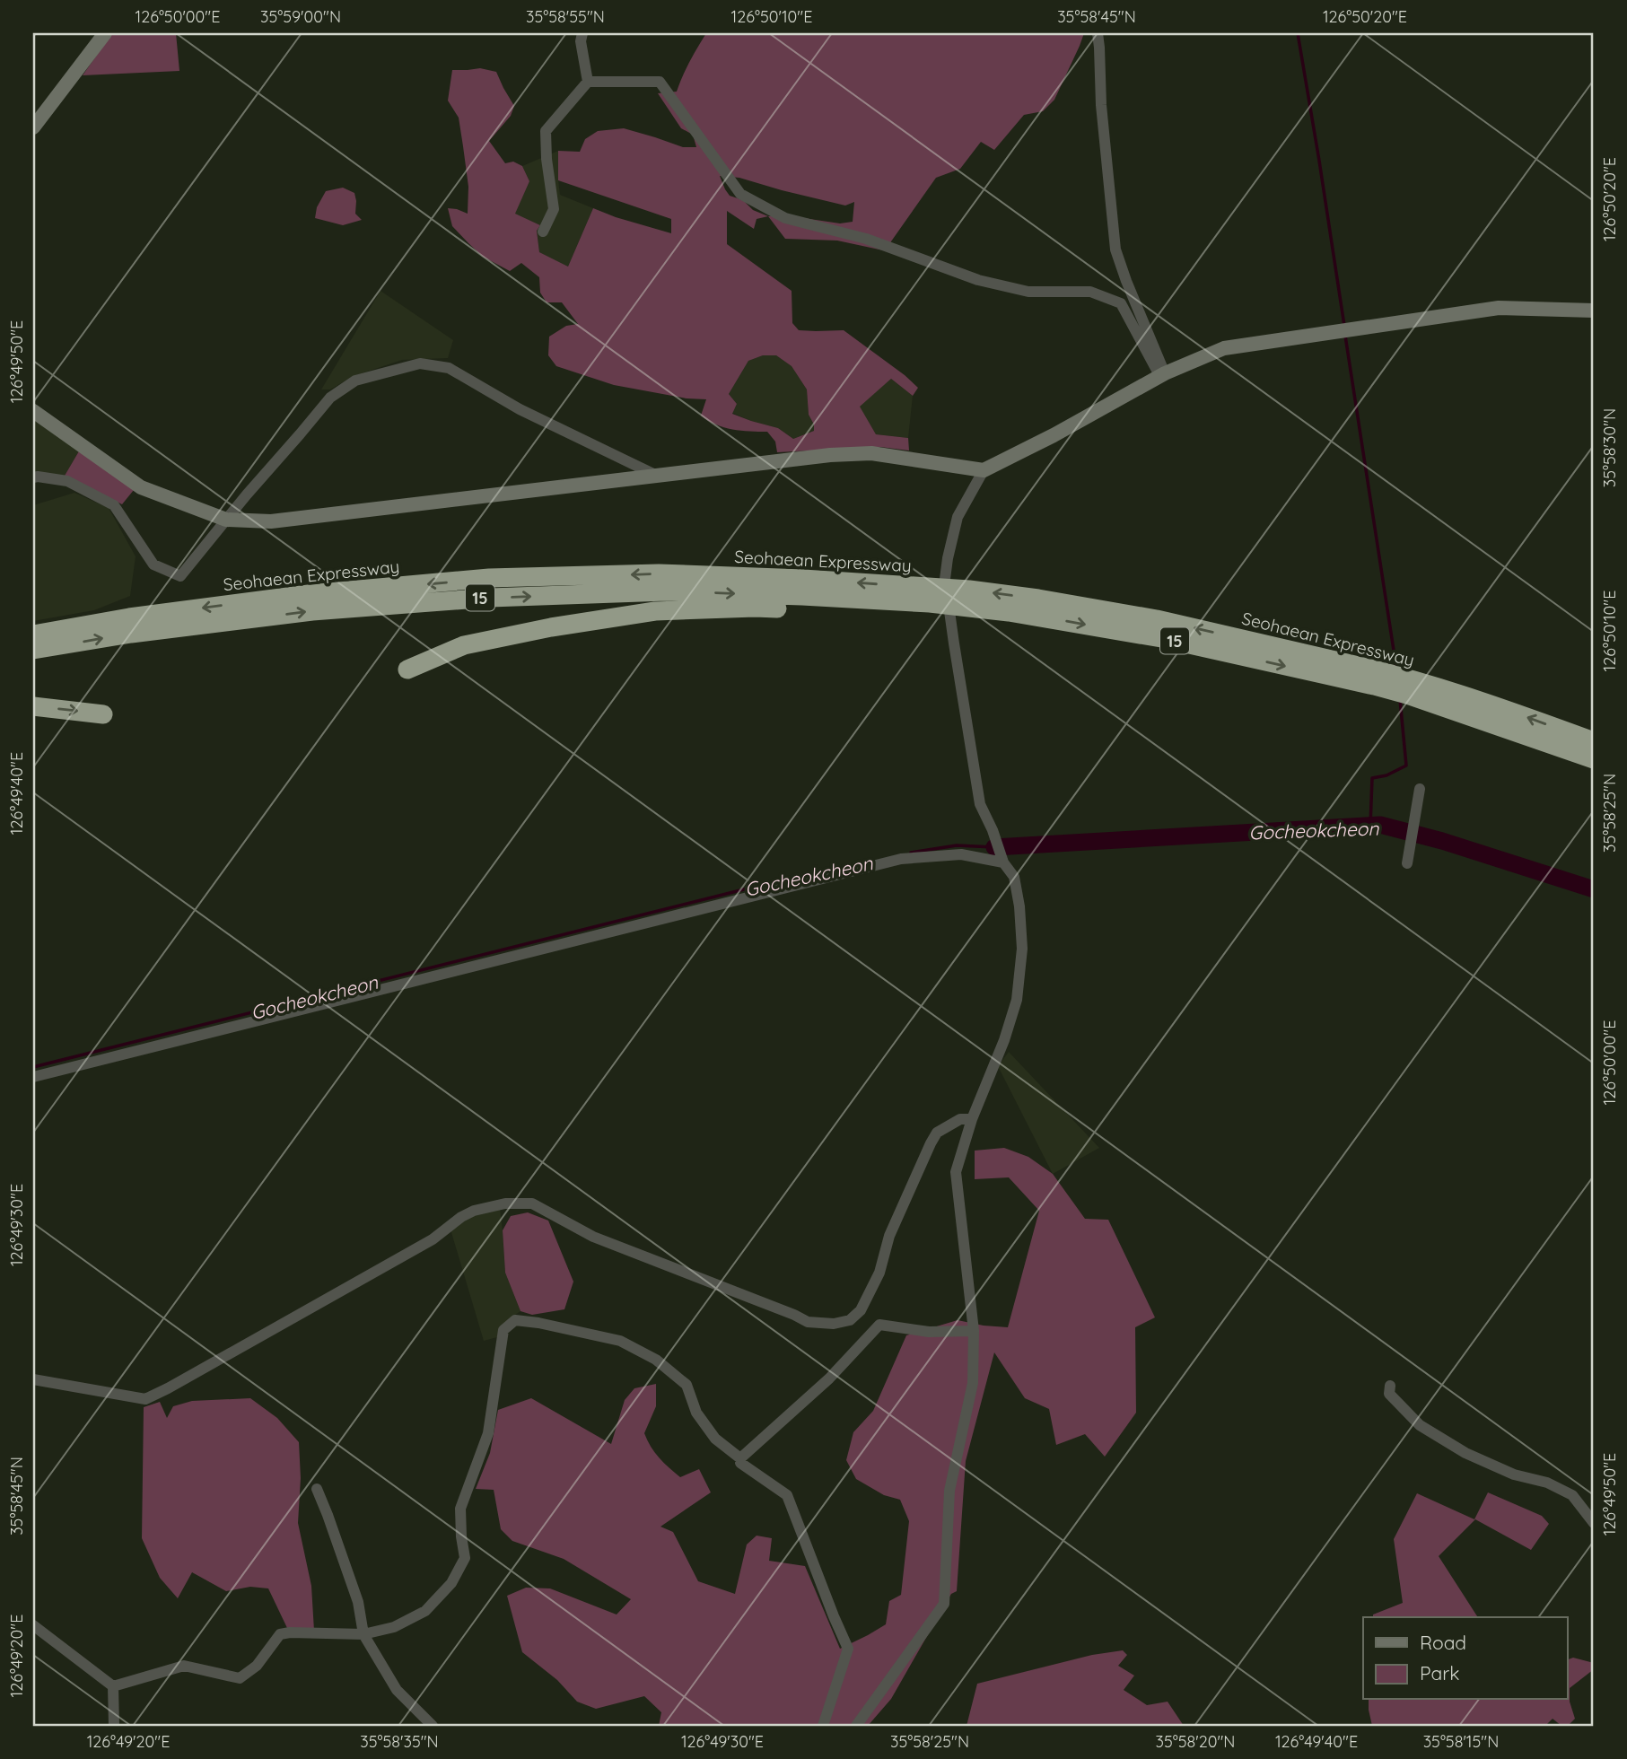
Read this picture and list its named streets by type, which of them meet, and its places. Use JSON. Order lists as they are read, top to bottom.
{
  "streets": {
    "highway": ["Seohaean Expressway", "15"]
  },
  "water": ["Gocheokcheon"],
  "legend": ["Road", "Park"],
  "coordinates": [
    "126°50'00\"E",
    "35°59'00\"N",
    "35°58'55\"N",
    "126°50'10\"E",
    "35°58'45\"N",
    "126°50'20\"E",
    "126°49'50\"E",
    "35°58'30\"N",
    "126°49'40\"E",
    "35°58'25\"N",
    "126°49'30\"E",
    "126°49'20\"E",
    "35°58'35\"N",
    "35°58'20\"N",
    "35°58'15\"N"
  ]
}
